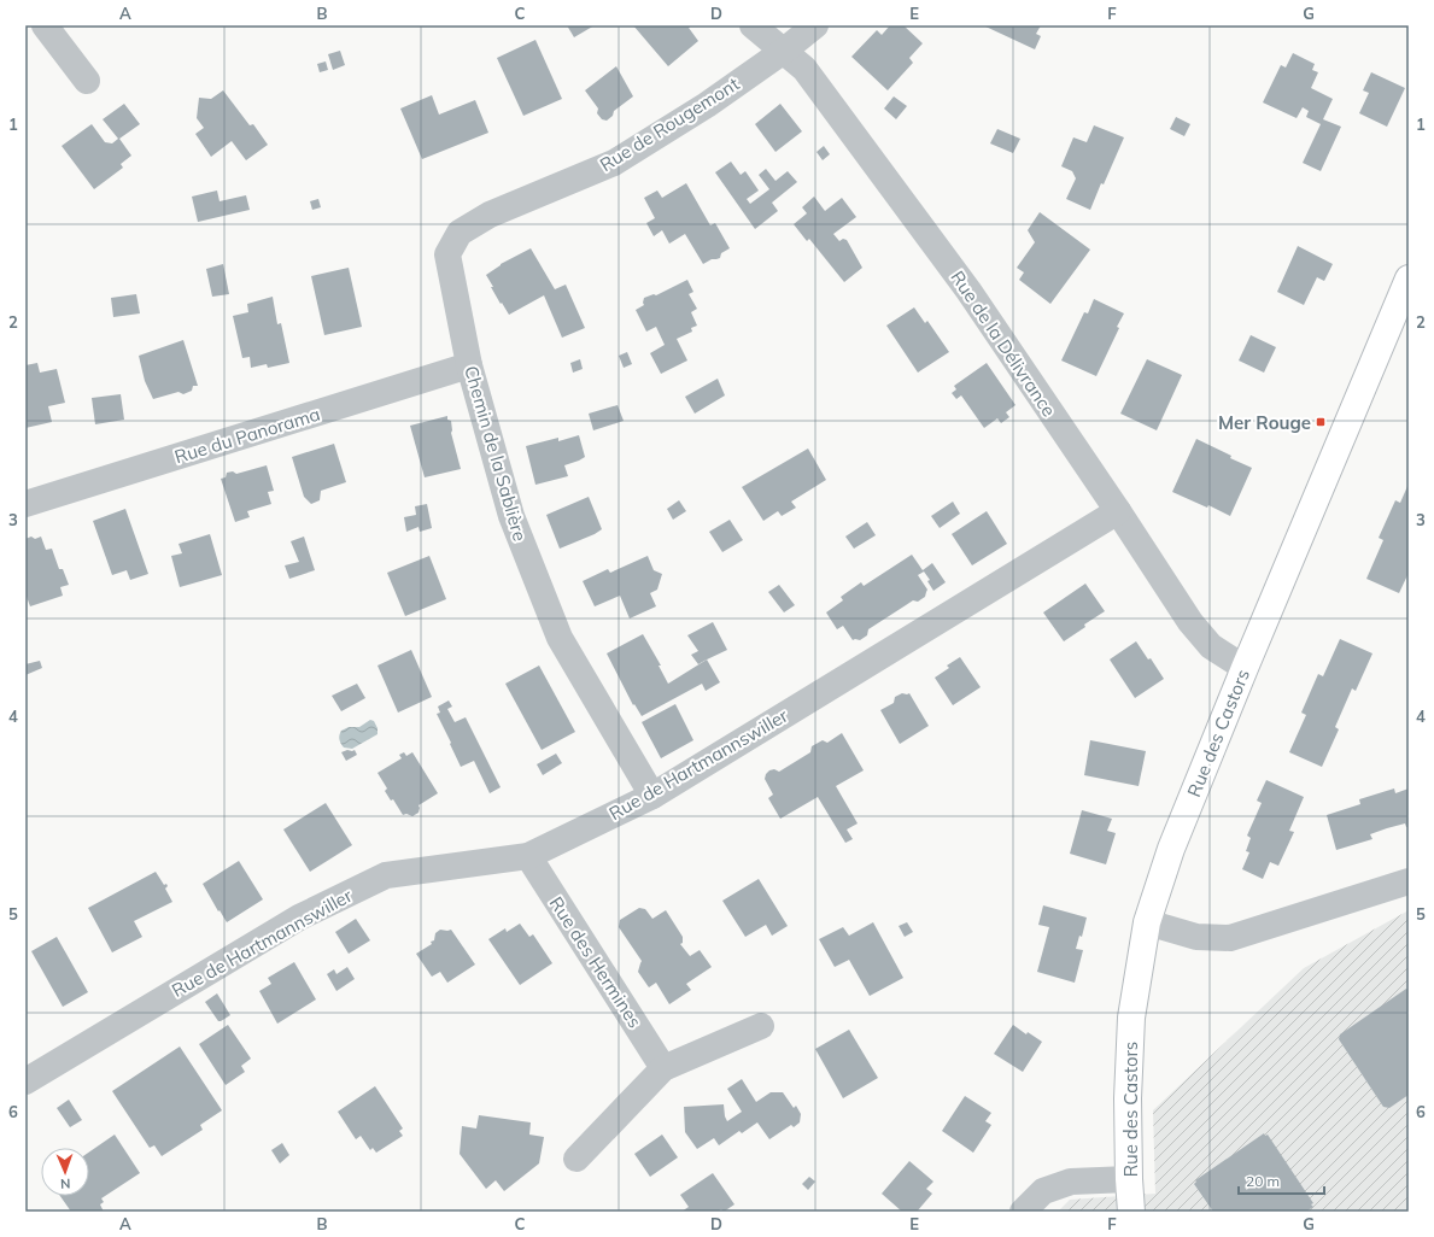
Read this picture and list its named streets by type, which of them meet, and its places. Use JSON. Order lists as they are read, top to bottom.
{
  "streets": {
    "street": [
      "Rue de Rougemont",
      "Rue de la Délivrance",
      "Rue du Panorama",
      "Chemin de la Sablière",
      "Rue des Castors",
      "Rue de Hartmannswiller",
      "Rue des Hermines"
    ]
  },
  "crossings": [
    ["Rue de Rougemont", "Rue de la Délivrance"],
    ["Rue de Rougemont", "Chemin de la Sablière"],
    ["Rue de la Délivrance", "Rue des Castors"],
    ["Rue de la Délivrance", "Rue de Hartmannswiller"],
    ["Rue du Panorama", "Chemin de la Sablière"],
    ["Chemin de la Sablière", "Rue de Hartmannswiller"],
    ["Rue de Hartmannswiller", "Rue des Hermines"]
  ],
  "places": {
    "transit": ["Mer Rouge"]
  },
  "scale_bar": "20 m",
  "north": "bottom",
  "grid": {
    "columns": [
      "A",
      "B",
      "C",
      "D",
      "E",
      "F",
      "G"
    ],
    "rows": [
      "1",
      "2",
      "3",
      "4",
      "5",
      "6"
    ]
  }
}
